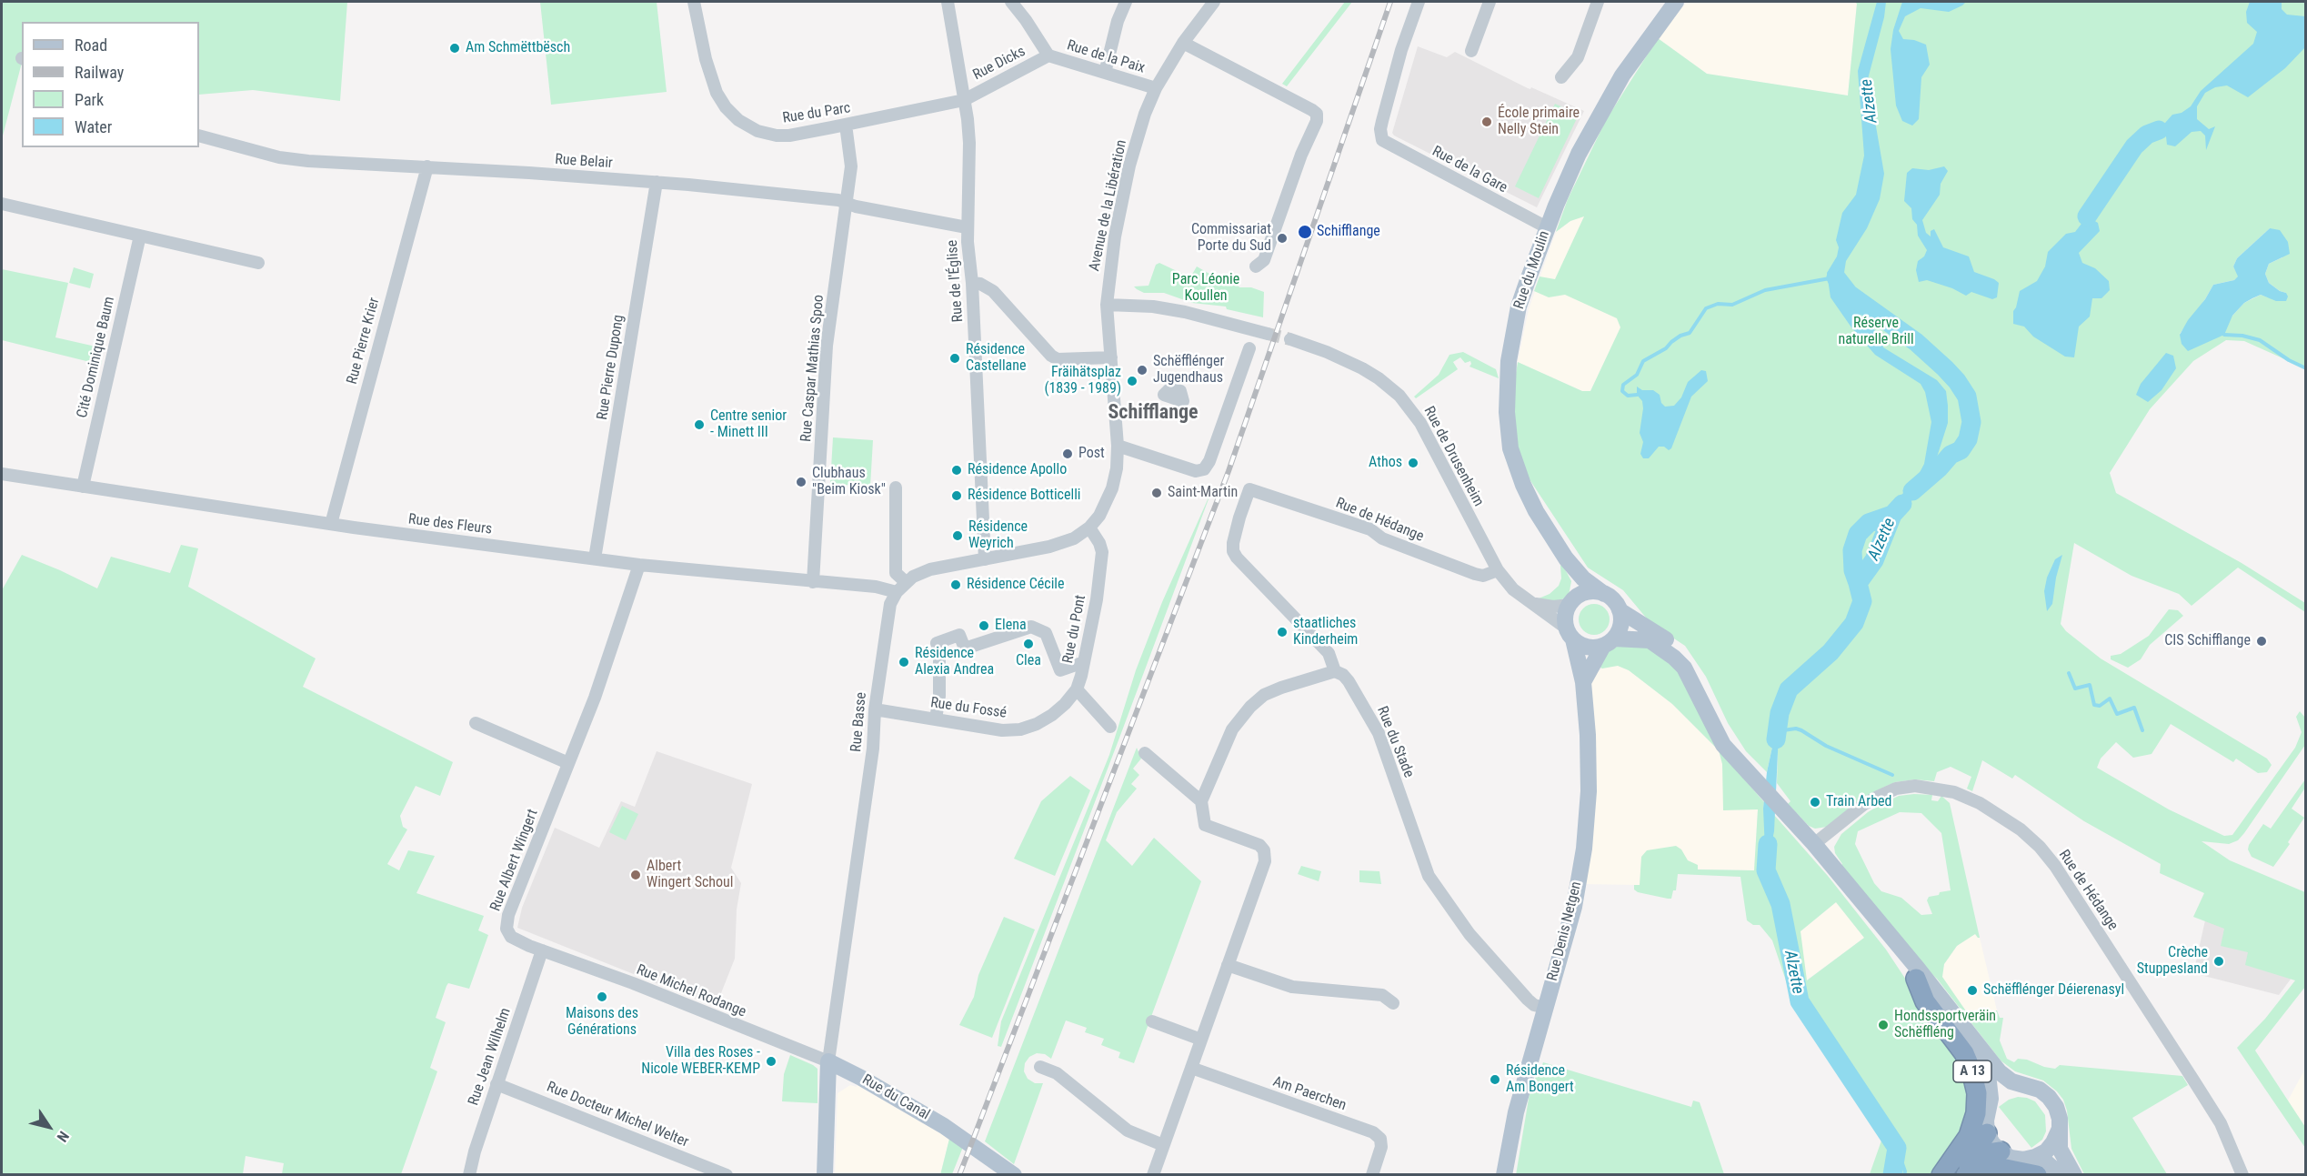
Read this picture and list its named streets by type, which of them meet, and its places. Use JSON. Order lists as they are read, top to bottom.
{
  "streets": {
    "highway": ["A 13"],
    "main road": ["Rue du Moulin", "Rue Denis Netgen", "Rue du Canal"],
    "street": [
      "Rue de la Paix",
      "Rue Dicks",
      "Rue du Parc",
      "Rue Belair",
      "Rue de la Gare",
      "Avenue de la Libération",
      "Rue de l'Église",
      "Rue Pierre Krier",
      "Cité Dominique Baum",
      "Rue Pierre Dupong",
      "Rue Caspar Mathias Spoo",
      "Rue de Drusenheim",
      "Rue de Hédange",
      "Rue des Fleurs",
      "Rue du Pont",
      "Rue du Fossé",
      "Rue Basse",
      "Rue du Stade",
      "Rue Albert Wingert",
      "Rue Michel Rodange",
      "Rue Jean Wilhelm",
      "Am Paerchen",
      "Rue Docteur Michel Welter"
    ]
  },
  "crossings": [
    ["Rue de la Paix", "Rue Dicks"],
    ["Rue de la Paix", "Avenue de la Libération"],
    ["Rue Dicks", "Rue du Parc"],
    ["Rue Dicks", "Rue de l'Église"],
    ["Rue du Parc", "Rue de l'Église"],
    ["Rue du Parc", "Rue Caspar Mathias Spoo"],
    ["Rue Belair", "Rue de l'Église"],
    ["Rue Belair", "Rue Pierre Krier"],
    ["Rue Belair", "Rue Pierre Dupong"],
    ["Rue Belair", "Rue Caspar Mathias Spoo"],
    ["Rue de la Gare", "Rue du Moulin"],
    ["Avenue de la Libération", "Rue du Pont"],
    ["Avenue de la Libération", "Rue Basse"],
    ["Rue de l'Église", "Rue Basse"],
    ["Rue Pierre Krier", "Rue des Fleurs"],
    ["Cité Dominique Baum", "Rue des Fleurs"],
    ["Rue Pierre Dupong", "Rue des Fleurs"],
    ["Rue Caspar Mathias Spoo", "Rue des Fleurs"],
    ["Rue de Drusenheim", "Rue de Hédange"],
    ["Rue de Drusenheim", "Rue Denis Netgen"],
    ["Rue de Hédange", "Rue du Stade"],
    ["Rue des Fleurs", "Rue Basse"],
    ["Rue des Fleurs", "Rue Albert Wingert"],
    ["Rue du Pont", "Rue du Fossé"],
    ["Rue du Pont", "Rue Basse"],
    ["Rue du Fossé", "Rue Basse"],
    ["Rue Basse", "Rue Michel Rodange"],
    ["Rue Basse", "Rue du Canal"],
    ["Rue du Stade", "Rue Denis Netgen"],
    ["Rue Albert Wingert", "Rue Michel Rodange"],
    ["Rue Albert Wingert", "Rue Jean Wilhelm"],
    ["Rue Michel Rodange", "Rue Jean Wilhelm"],
    ["Rue Michel Rodange", "Rue du Canal"],
    ["Rue Jean Wilhelm", "Rue Docteur Michel Welter"]
  ],
  "districts": ["Schifflange"],
  "water": ["Alzette"],
  "parks": ["Parc Léonie Koullen", "Réserve naturelle Brill"],
  "places": [
    "Am Schmëttbësch",
    "École primaire Nelly Stein",
    "Schifflange",
    "Commissariat Porte du Sud",
    "Résidence Castellane",
    "Schëfflénger Jugendhaus",
    "Fräihätsplaz (1839 - 1989)",
    "Centre senior - Minett III",
    "Post",
    "Athos",
    "Résidence Apollo",
    "Clubhaus \"Beim Kiosk\"",
    "Saint-Martin",
    "Résidence Botticelli",
    "Résidence Weyrich",
    "Résidence Cécile",
    "Elena",
    "staatliches Kinderheim",
    "CIS Schifflange",
    "Clea",
    "Résidence Alexia Andrea",
    "Train Arbed",
    "Albert Wingert Schoul",
    "Crèche Stuppesland",
    "Schëfflénger Déierenasyl",
    "Maisons des Générations",
    "Hondssportveräin Schëffléng",
    "Villa des Roses - Nicole WEBER-KEMP",
    "Résidence Am Bongert"
  ],
  "legend": [
    "Road",
    "Railway",
    "Park",
    "Water"
  ],
  "north": "bottom right"
}
